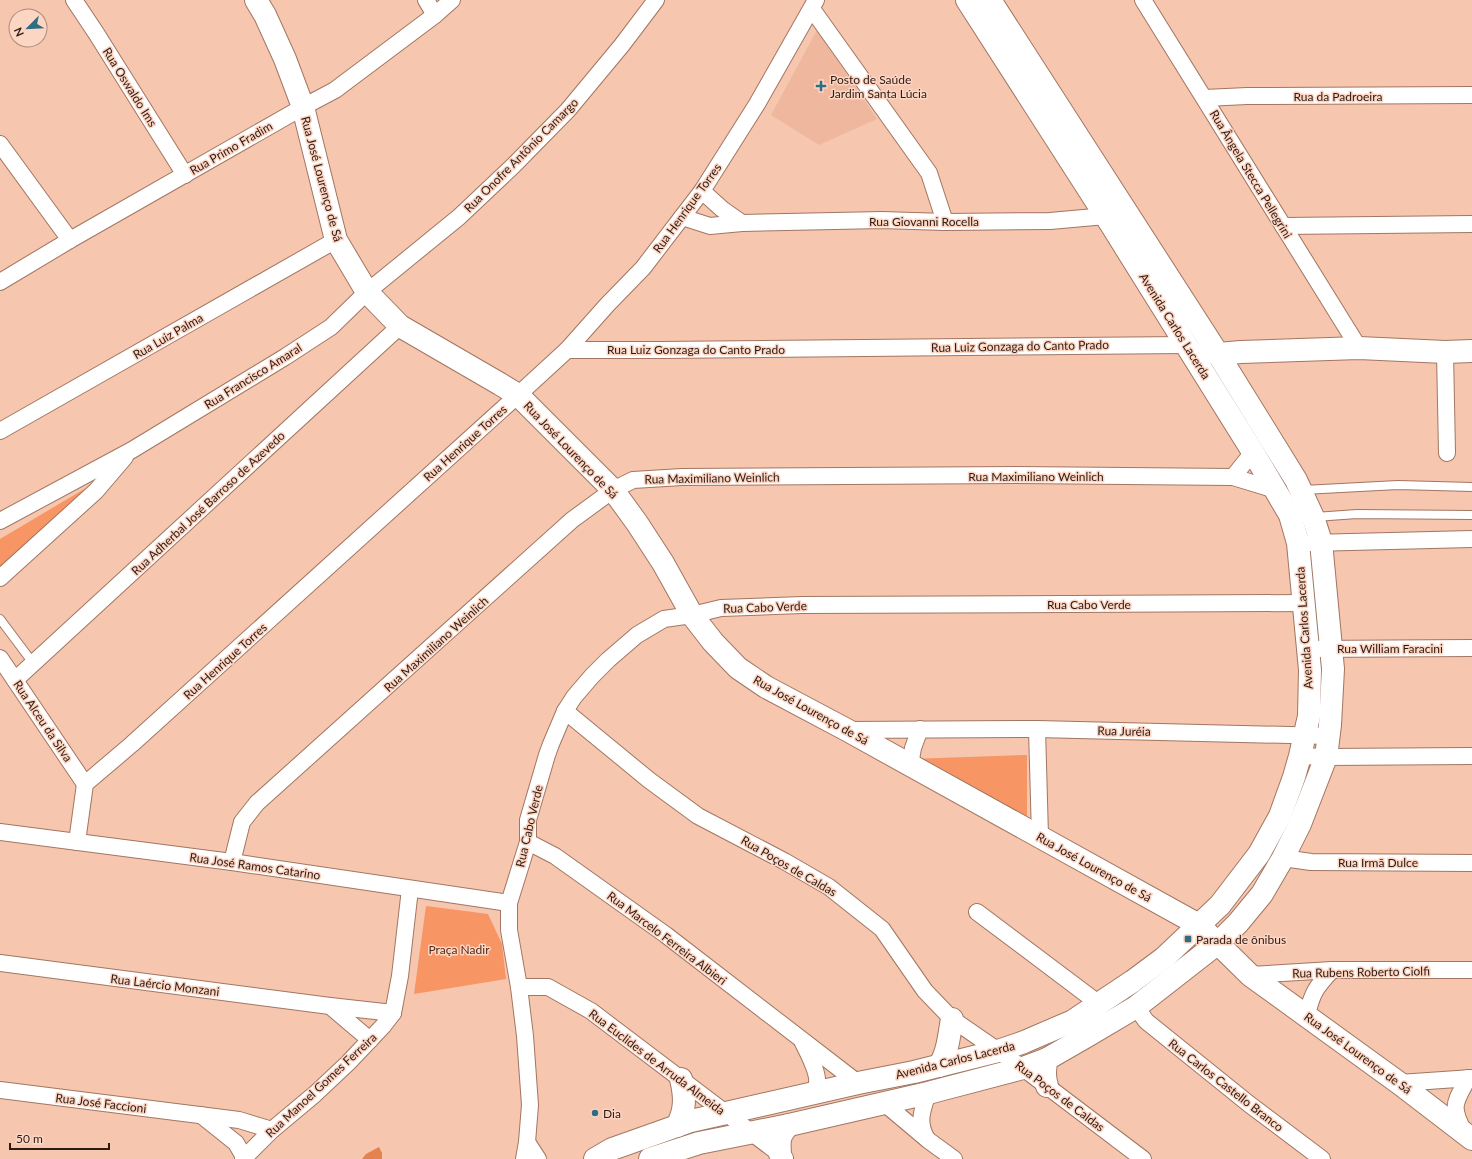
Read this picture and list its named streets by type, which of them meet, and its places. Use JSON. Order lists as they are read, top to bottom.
{
  "streets": {
    "main road": ["Rua José Lourenço de Sá", "Avenida Carlos Lacerda", "Rua Luiz Gonzaga do Canto Prado"],
    "street": [
      "Rua Oswaldo Ims",
      "Rua da Padroeira",
      "Rua Primo Fradim",
      "Rua Onofre Antônio Camargo",
      "Rua Ângela Stecca Pellegrini",
      "Rua Henrique Torres",
      "Rua Giovanni Rocella",
      "Rua Luiz Palma",
      "Rua Francisco Amaral",
      "Rua Maximiliano Weinlich",
      "Rua Adherbal José Barroso de Azevedo",
      "Rua Cabo Verde",
      "Rua William Faracini",
      "Rua Alceu da Silva",
      "Rua Juréia",
      "Rua Irmã Dulce",
      "Rua José Ramos Catarino",
      "Rua Poços de Caldas",
      "Rua Marcelo Ferreira Albieri",
      "Rua Rubens Roberto Ciolfi",
      "Rua Laércio Monzani",
      "Rua Euclides de Arruda Almeida",
      "Rua Manoel Gomes Ferreira",
      "Rua Carlos Castello Branco",
      "Rua José Faccioni"
    ]
  },
  "crossings": [
    ["Rua Oswaldo Ims", "Rua Primo Fradim"],
    ["Rua da Padroeira", "Rua Ângela Stecca Pellegrini"],
    ["Rua Primo Fradim", "Rua José Lourenço de Sá"],
    ["Rua Onofre Antônio Camargo", "Rua José Lourenço de Sá"],
    ["Rua Onofre Antônio Camargo", "Rua Francisco Amaral"],
    ["Rua Ângela Stecca Pellegrini", "Rua Luiz Gonzaga do Canto Prado"],
    ["Rua José Lourenço de Sá", "Rua Henrique Torres"],
    ["Rua José Lourenço de Sá", "Avenida Carlos Lacerda"],
    ["Rua José Lourenço de Sá", "Rua Luiz Palma"],
    ["Rua José Lourenço de Sá", "Rua Francisco Amaral"],
    ["Rua José Lourenço de Sá", "Rua Maximiliano Weinlich"],
    ["Rua José Lourenço de Sá", "Rua Adherbal José Barroso de Azevedo"],
    ["Rua José Lourenço de Sá", "Rua Cabo Verde"],
    ["Rua José Lourenço de Sá", "Rua Juréia"],
    ["Rua José Lourenço de Sá", "Rua Rubens Roberto Ciolfi"],
    ["Rua Henrique Torres", "Rua Giovanni Rocella"],
    ["Rua Henrique Torres", "Rua Luiz Gonzaga do Canto Prado"],
    ["Rua Henrique Torres", "Rua Alceu da Silva"],
    ["Rua Giovanni Rocella", "Avenida Carlos Lacerda"],
    ["Avenida Carlos Lacerda", "Rua Luiz Gonzaga do Canto Prado"],
    ["Avenida Carlos Lacerda", "Rua Maximiliano Weinlich"],
    ["Avenida Carlos Lacerda", "Rua Cabo Verde"],
    ["Avenida Carlos Lacerda", "Rua William Faracini"],
    ["Avenida Carlos Lacerda", "Rua Juréia"],
    ["Avenida Carlos Lacerda", "Rua Irmã Dulce"],
    ["Avenida Carlos Lacerda", "Rua Poços de Caldas"],
    ["Avenida Carlos Lacerda", "Rua Marcelo Ferreira Albieri"],
    ["Avenida Carlos Lacerda", "Rua Euclides de Arruda Almeida"],
    ["Avenida Carlos Lacerda", "Rua Carlos Castello Branco"],
    ["Rua Maximiliano Weinlich", "Rua José Ramos Catarino"],
    ["Rua Adherbal José Barroso de Azevedo", "Rua Alceu da Silva"],
    ["Rua Cabo Verde", "Rua José Ramos Catarino"],
    ["Rua Cabo Verde", "Rua Poços de Caldas"],
    ["Rua Cabo Verde", "Rua Marcelo Ferreira Albieri"],
    ["Rua Cabo Verde", "Rua Euclides de Arruda Almeida"],
    ["Rua José Ramos Catarino", "Rua Manoel Gomes Ferreira"],
    ["Rua Laércio Monzani", "Rua Manoel Gomes Ferreira"],
    ["Rua Manoel Gomes Ferreira", "Rua José Faccioni"]
  ],
  "parks": ["Praça Nadir"],
  "places": {
    "health": ["Posto de Saúde Jardim Santa Lúcia"],
    "transit": ["Parada de ônibus"],
    "other": ["Dia"]
  },
  "scale_bar": "50 m",
  "north": "bottom left"
}
